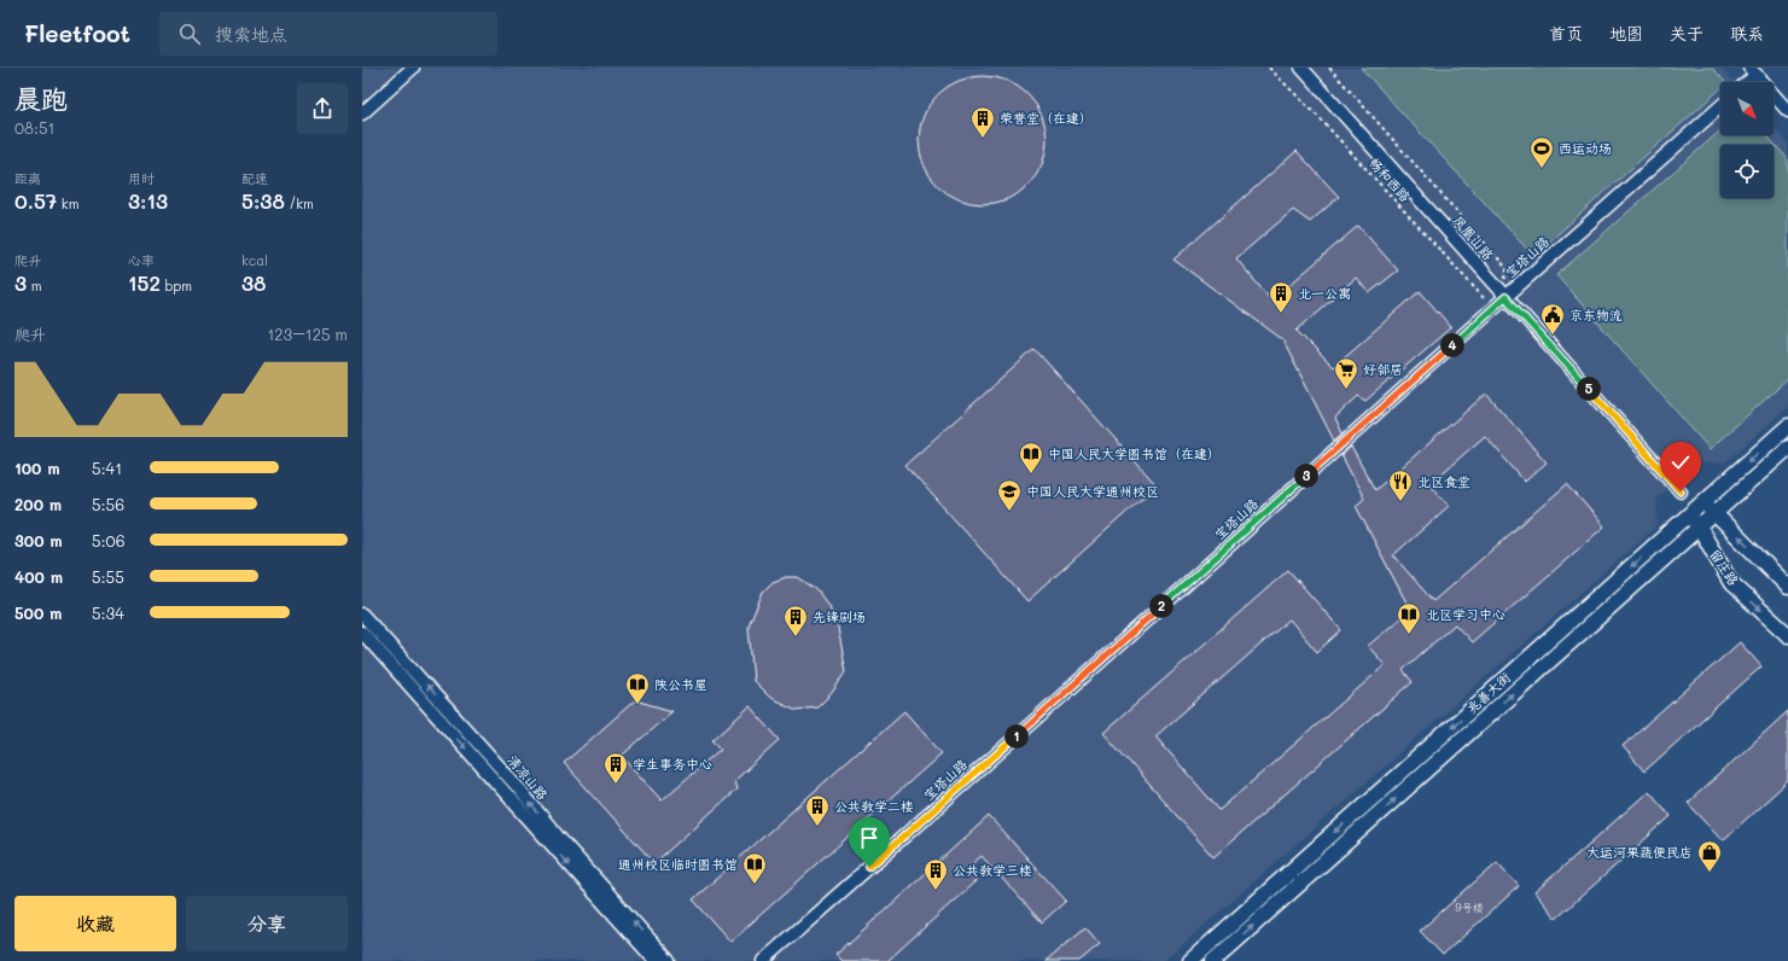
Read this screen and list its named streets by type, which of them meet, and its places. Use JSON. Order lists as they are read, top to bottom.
{
  "streets": {
    "main road": ["留庄路", "兆善大街"],
    "street": ["凤凰山路", "宝塔山路", "清凉山路"],
    "path": ["畅和西路"]
  },
  "crossings": [
    ["畅和西路", "宝塔山路"],
    ["凤凰山路", "宝塔山路"],
    ["留庄路", "兆善大街"]
  ],
  "places": {
    "building": [
      "荣誉堂（在建）",
      "北一公寓",
      "先锋剧场",
      "学生事务中心",
      "公共教学二楼",
      "公共教学三楼"
    ],
    "sports": ["西运动场"],
    "public building": ["京东物流"],
    "supermarket": ["好邻居"],
    "library": [
      "中国人民大学图书馆（在建）",
      "北区学习中心",
      "陕公书屋",
      "通州校区临时图书馆"
    ],
    "restaurant": ["北区食堂"],
    "school or university": ["中国人民大学通州校区"],
    "shop": ["大运河果蔬便民店"]
  },
  "house_numbers": ["9号楼"],
  "north": "bottom right",
  "page": {
    "header": "Fleetfoot",
    "search": "搜索地点",
    "nav": [
      "首页",
      "地图",
      "关于",
      "联系"
    ],
    "heading": ["晨跑", "08:51"],
    "stats": [
      ["距离", "0.57 km"],
      ["用时", "3:13"],
      ["配速", "5:38 /km"],
      ["爬升", "3 m"],
      ["心率", "152 bpm"],
      ["kcal", "38"]
    ],
    "chart": ["爬升", "123–125 m"],
    "pins": [
      "4",
      "5",
      "3",
      "2",
      "1"
    ],
    "list": [
      {
        "name": "100 m",
        "note": "5:41"
      },
      {
        "name": "200 m",
        "note": "5:56"
      },
      {
        "name": "300 m",
        "note": "5:06"
      },
      {
        "name": "400 m",
        "note": "5:55"
      },
      {
        "name": "500 m",
        "note": "5:34"
      }
    ],
    "buttons": ["收藏", "分享"]
  }
}
